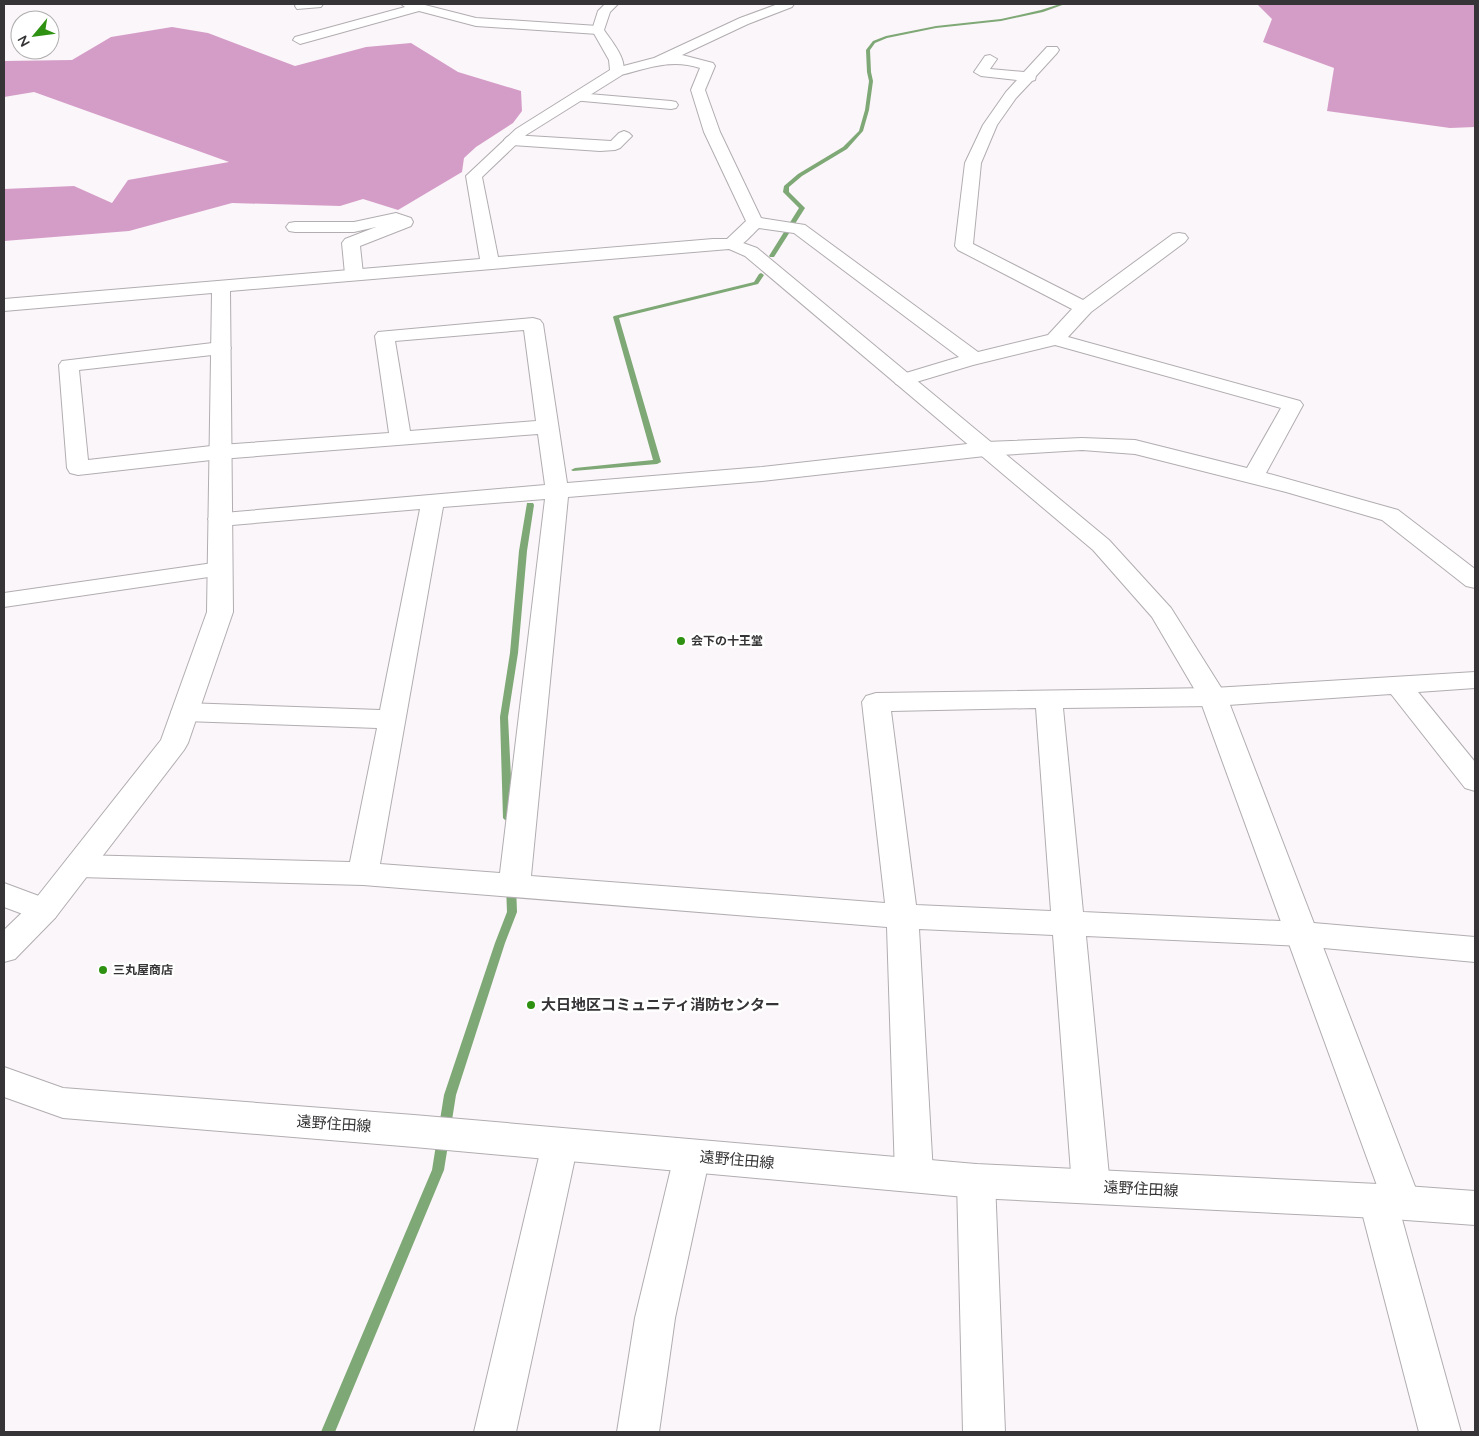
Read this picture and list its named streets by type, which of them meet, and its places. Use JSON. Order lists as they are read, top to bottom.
{
  "streets": {
    "street": ["遠野住田線"]
  },
  "places": ["会下の十王堂", "三丸屋商店", "大日地区コミュニティ消防センター"],
  "north": "bottom left"
}
